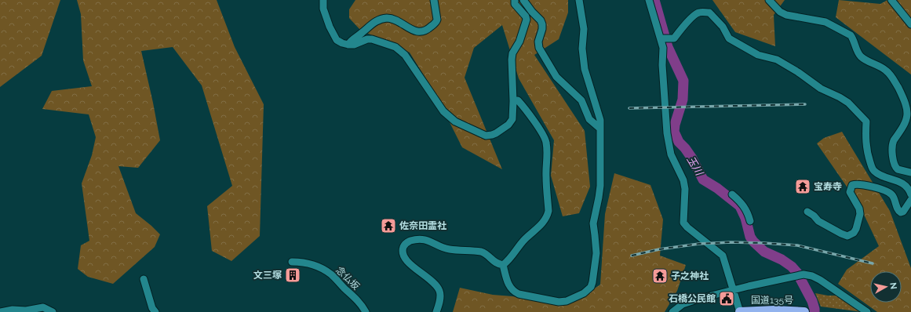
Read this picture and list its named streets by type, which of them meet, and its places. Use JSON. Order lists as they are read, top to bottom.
{
  "streets": {
    "highway": ["国道135号"],
    "street": ["念仏坂"]
  },
  "water": ["玉川"],
  "places": {
    "temple": ["宝寿寺", "佐奈田霊社", "子之神社"],
    "building": ["文三塚"],
    "public building": ["石橋公民館"]
  },
  "north": "right"
}
